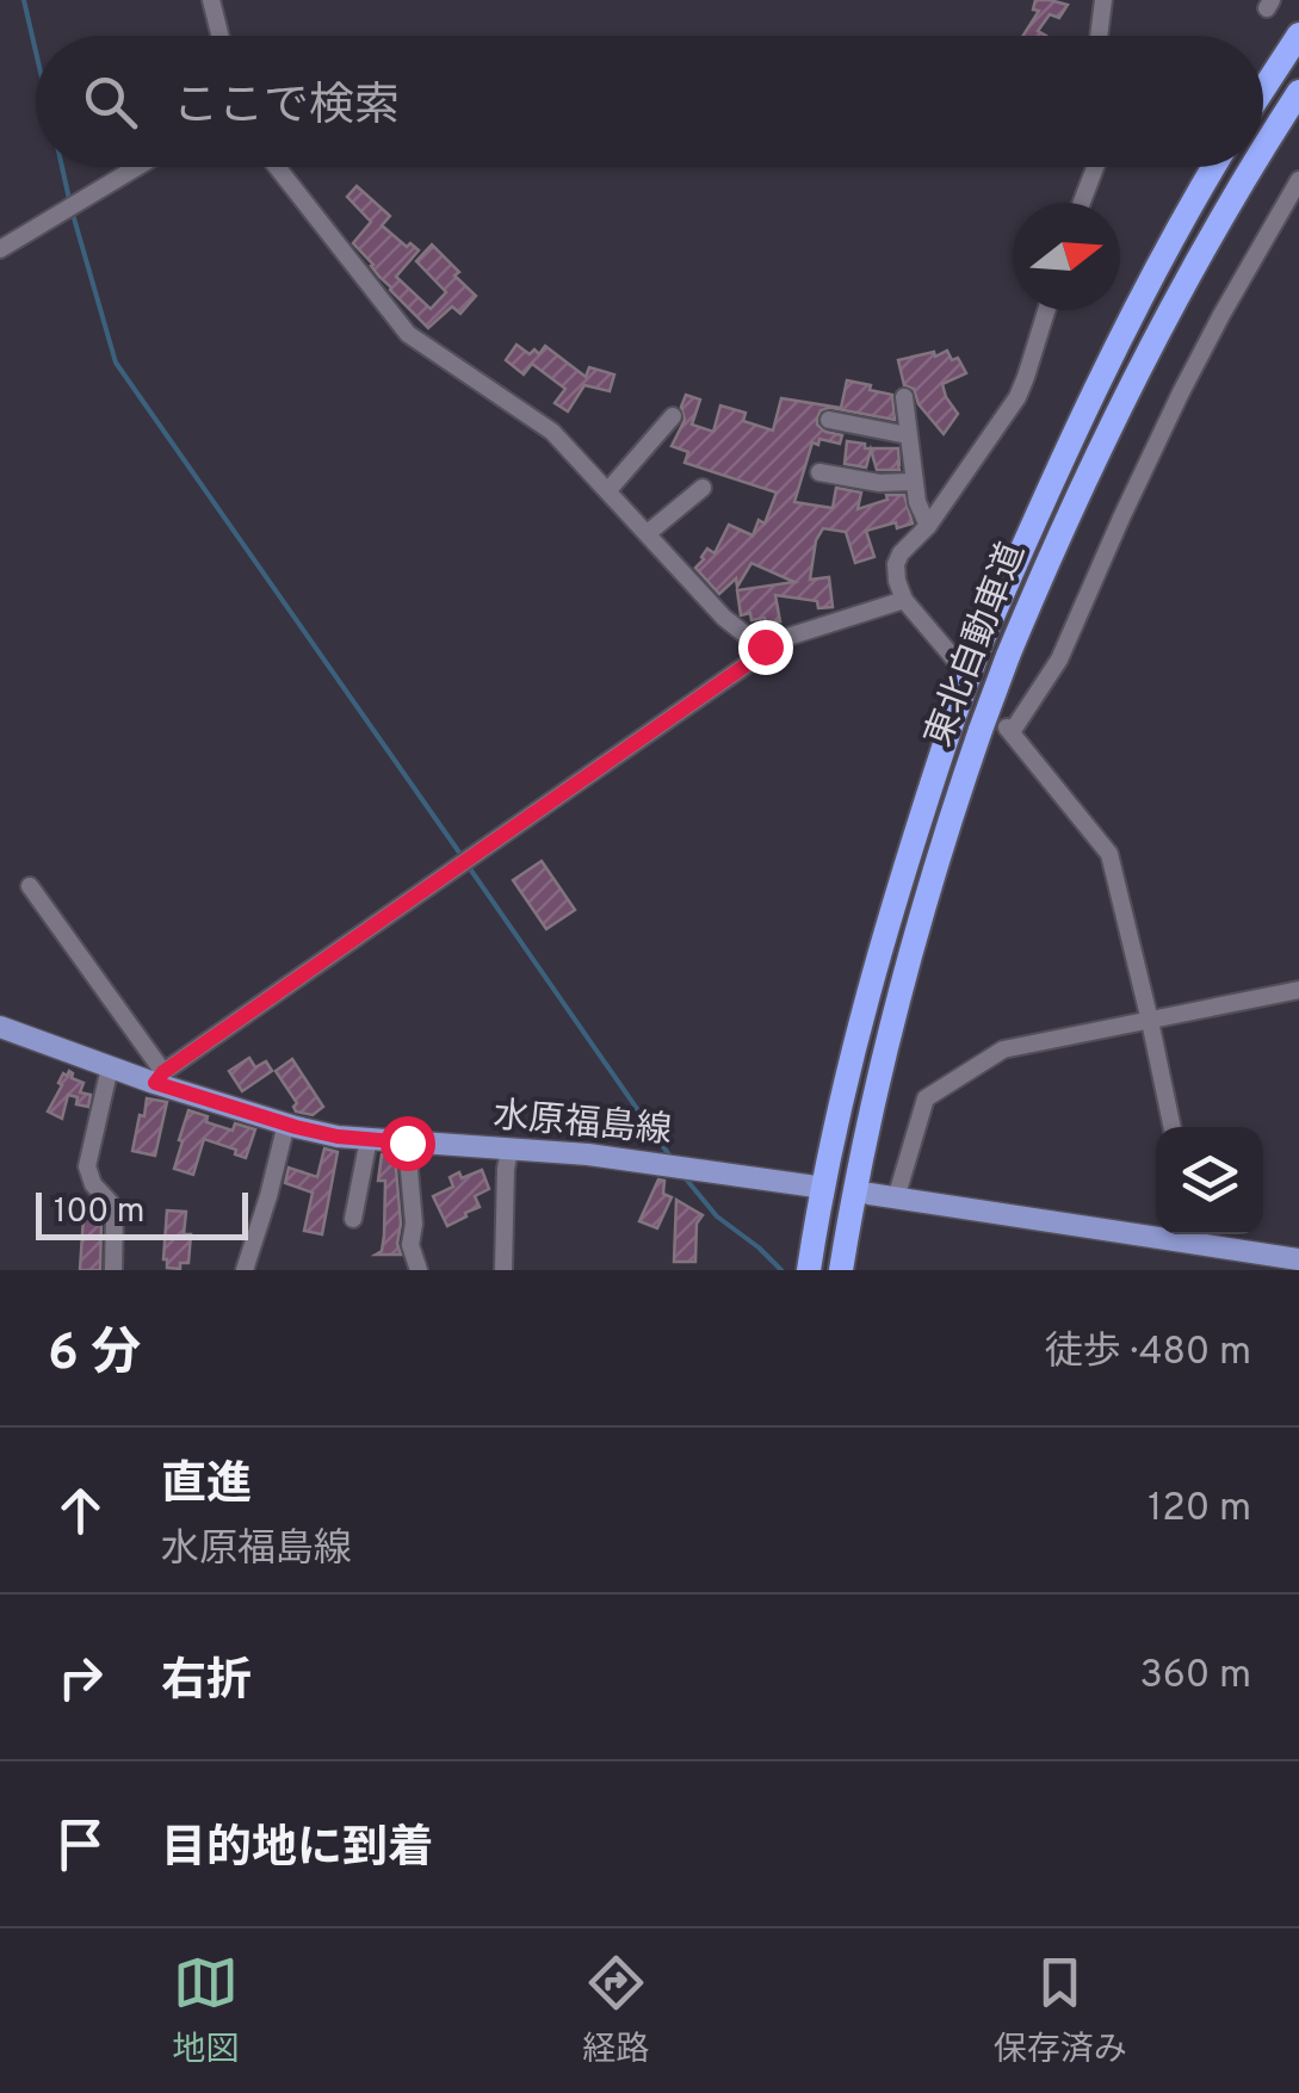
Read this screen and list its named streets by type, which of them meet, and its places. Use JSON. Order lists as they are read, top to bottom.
{
  "streets": {
    "highway": ["東北自動車道"],
    "main road": ["水原福島線"]
  },
  "crossings": [
    ["東北自動車道", "水原福島線"]
  ],
  "scale_bar": "100 m",
  "north": "right",
  "page": {
    "search": "ここで検索",
    "scale": "100 m",
    "heading": ["6 分", "徒歩 · 480 m"],
    "list": [
      ["直進", "水原福島線", "120 m"],
      ["右折", "360 m"],
      "目的地に到着"
    ],
    "nav": ["地図", "経路", "保存済み"]
  }
}
